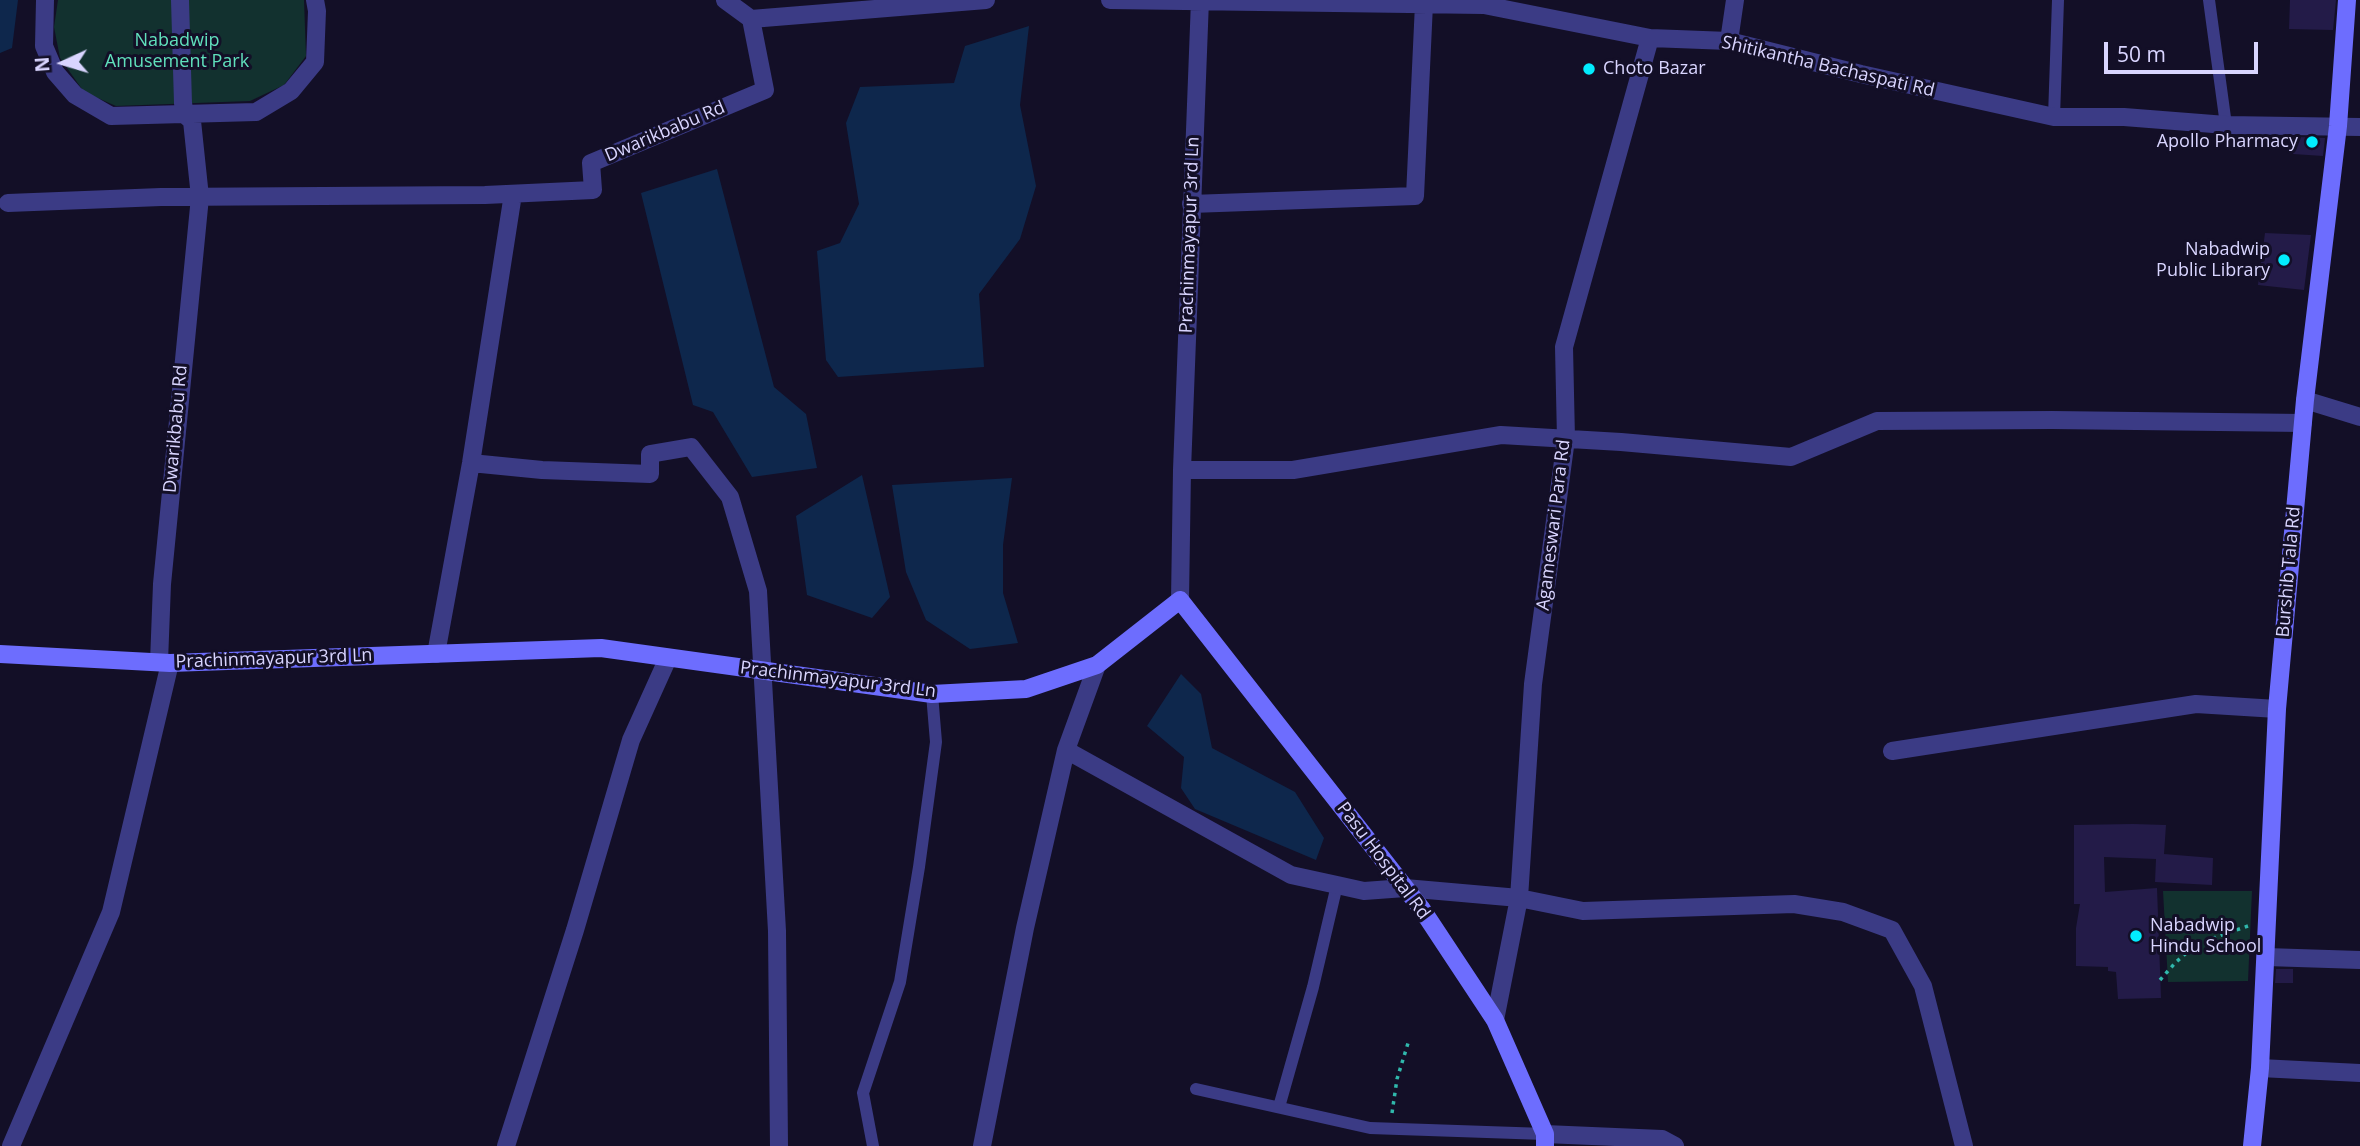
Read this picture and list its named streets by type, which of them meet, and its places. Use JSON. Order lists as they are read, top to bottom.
{
  "streets": {
    "main road": ["Prachinmayapur 3rd Ln", "Burshib Tala Rd", "Pasu Hospital Rd"],
    "street": ["Shitikantha Bachaspati Rd", "Dwarikbabu Rd", "Agameswari Para Rd"]
  },
  "crossings": [
    ["Shitikantha Bachaspati Rd", "Prachinmayapur 3rd Ln"],
    ["Shitikantha Bachaspati Rd", "Agameswari Para Rd"],
    ["Shitikantha Bachaspati Rd", "Burshib Tala Rd"],
    ["Dwarikbabu Rd", "Prachinmayapur 3rd Ln"],
    ["Prachinmayapur 3rd Ln", "Pasu Hospital Rd"],
    ["Agameswari Para Rd", "Pasu Hospital Rd"]
  ],
  "parks": ["Nabadwip Amusement Park"],
  "places": [
    "Choto Bazar",
    "Apollo Pharmacy",
    "Nabadwip Public Library",
    "Nabadwip Hindu School"
  ],
  "scale_bar": "50 m",
  "north": "left"
}
